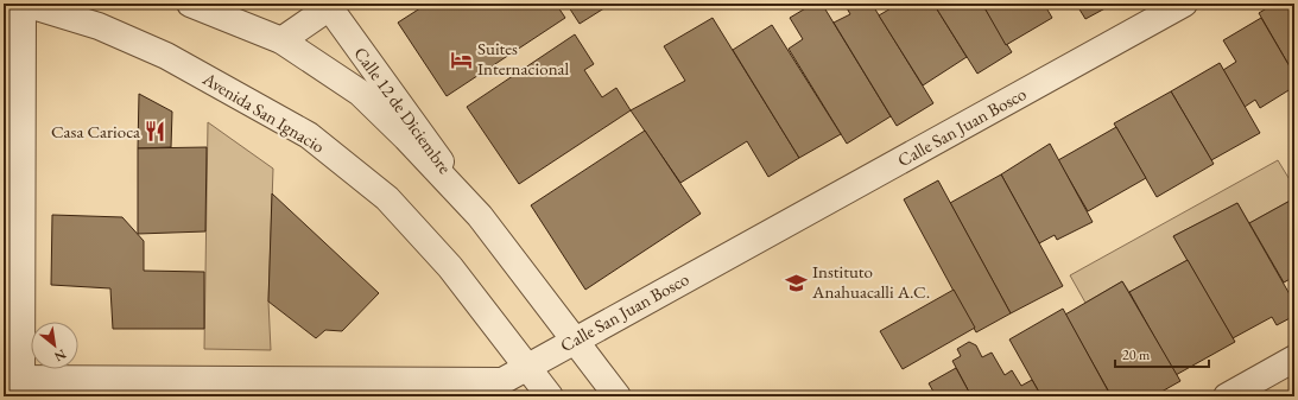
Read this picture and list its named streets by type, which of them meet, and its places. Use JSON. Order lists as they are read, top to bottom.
{
  "streets": {
    "street": ["Calle 12 de Diciembre", "Avenida San Ignacio", "Calle San Juan Bosco"]
  },
  "crossings": [
    ["Avenida San Ignacio", "Calle San Juan Bosco"]
  ],
  "places": {
    "hotel": ["Suites Internacional"],
    "restaurant": ["Casa Carioca"],
    "school or university": ["Instituto Anahuacalli A.C."]
  },
  "scale_bar": "20 m",
  "north": "bottom right"
}
